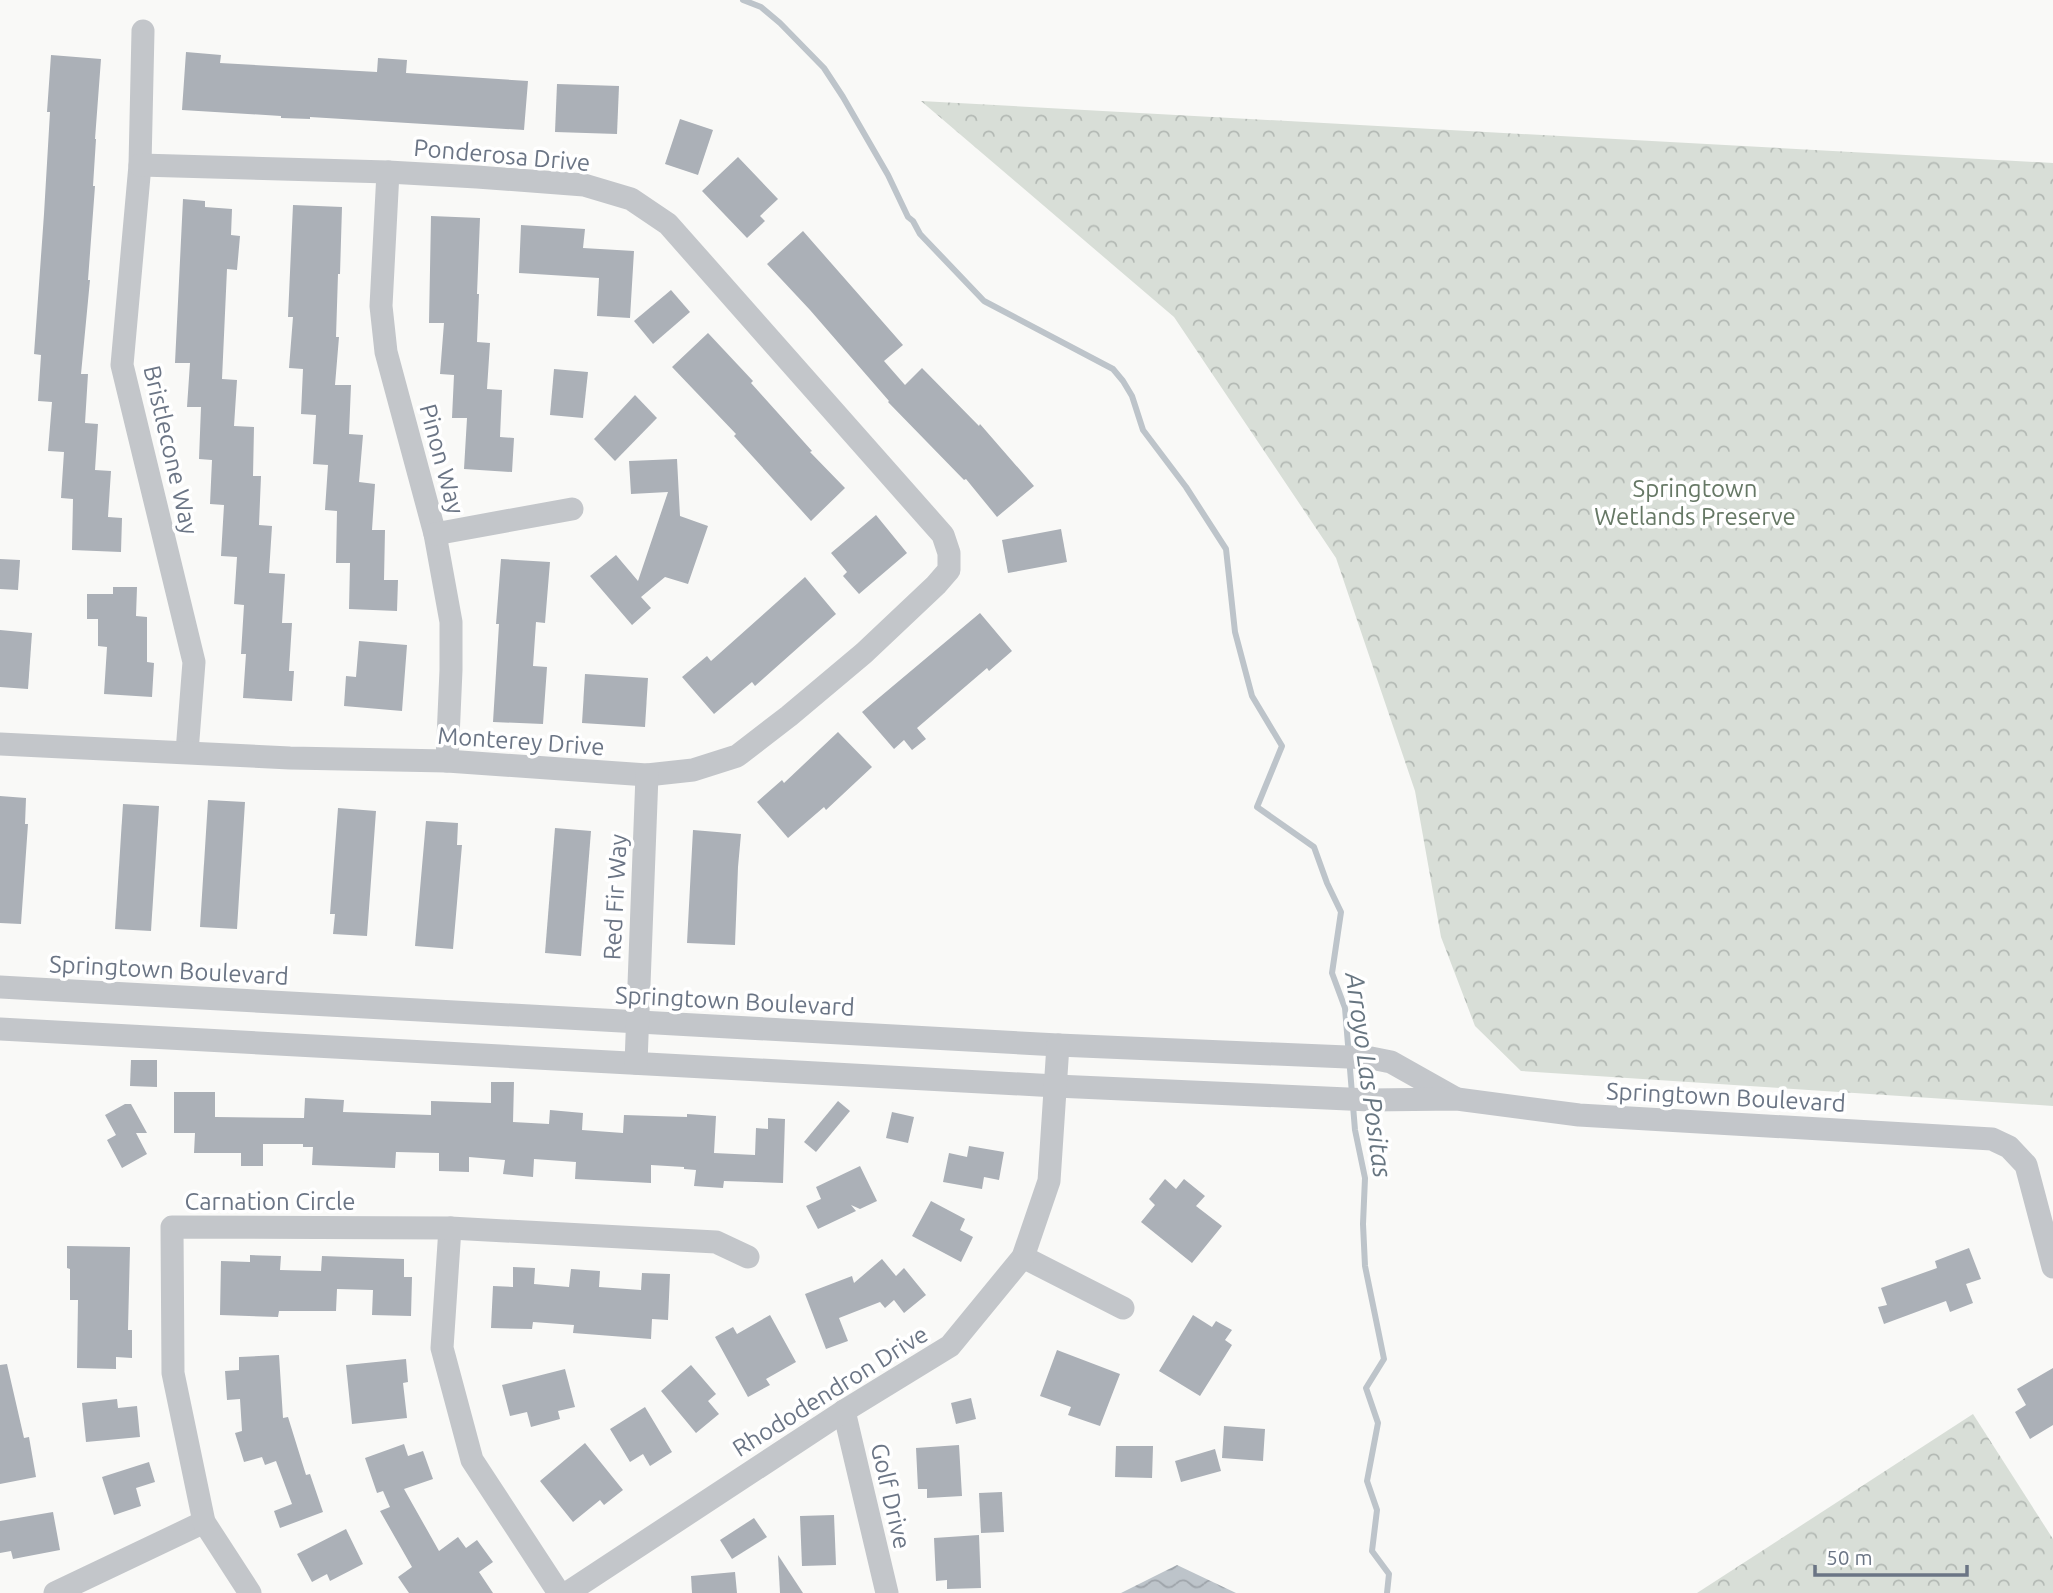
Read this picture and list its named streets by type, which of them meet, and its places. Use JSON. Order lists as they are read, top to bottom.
{
  "streets": {
    "street": [
      "Ponderosa Drive",
      "Bristlecone Way",
      "Pinon Way",
      "Monterey Drive",
      "Red Fir Way",
      "Springtown Boulevard",
      "Carnation Circle",
      "Rhododendron Drive",
      "Golf Drive"
    ]
  },
  "crossings": [
    ["Ponderosa Drive", "Bristlecone Way"],
    ["Ponderosa Drive", "Pinon Way"],
    ["Ponderosa Drive", "Monterey Drive"],
    ["Bristlecone Way", "Monterey Drive"],
    ["Pinon Way", "Monterey Drive"],
    ["Monterey Drive", "Red Fir Way"],
    ["Red Fir Way", "Springtown Boulevard"],
    ["Springtown Boulevard", "Rhododendron Drive"],
    ["Rhododendron Drive", "Golf Drive"]
  ],
  "water": ["Arroyo Las Positas"],
  "parks": ["Springtown Wetlands Preserve"],
  "scale_bar": "50 m"
}
